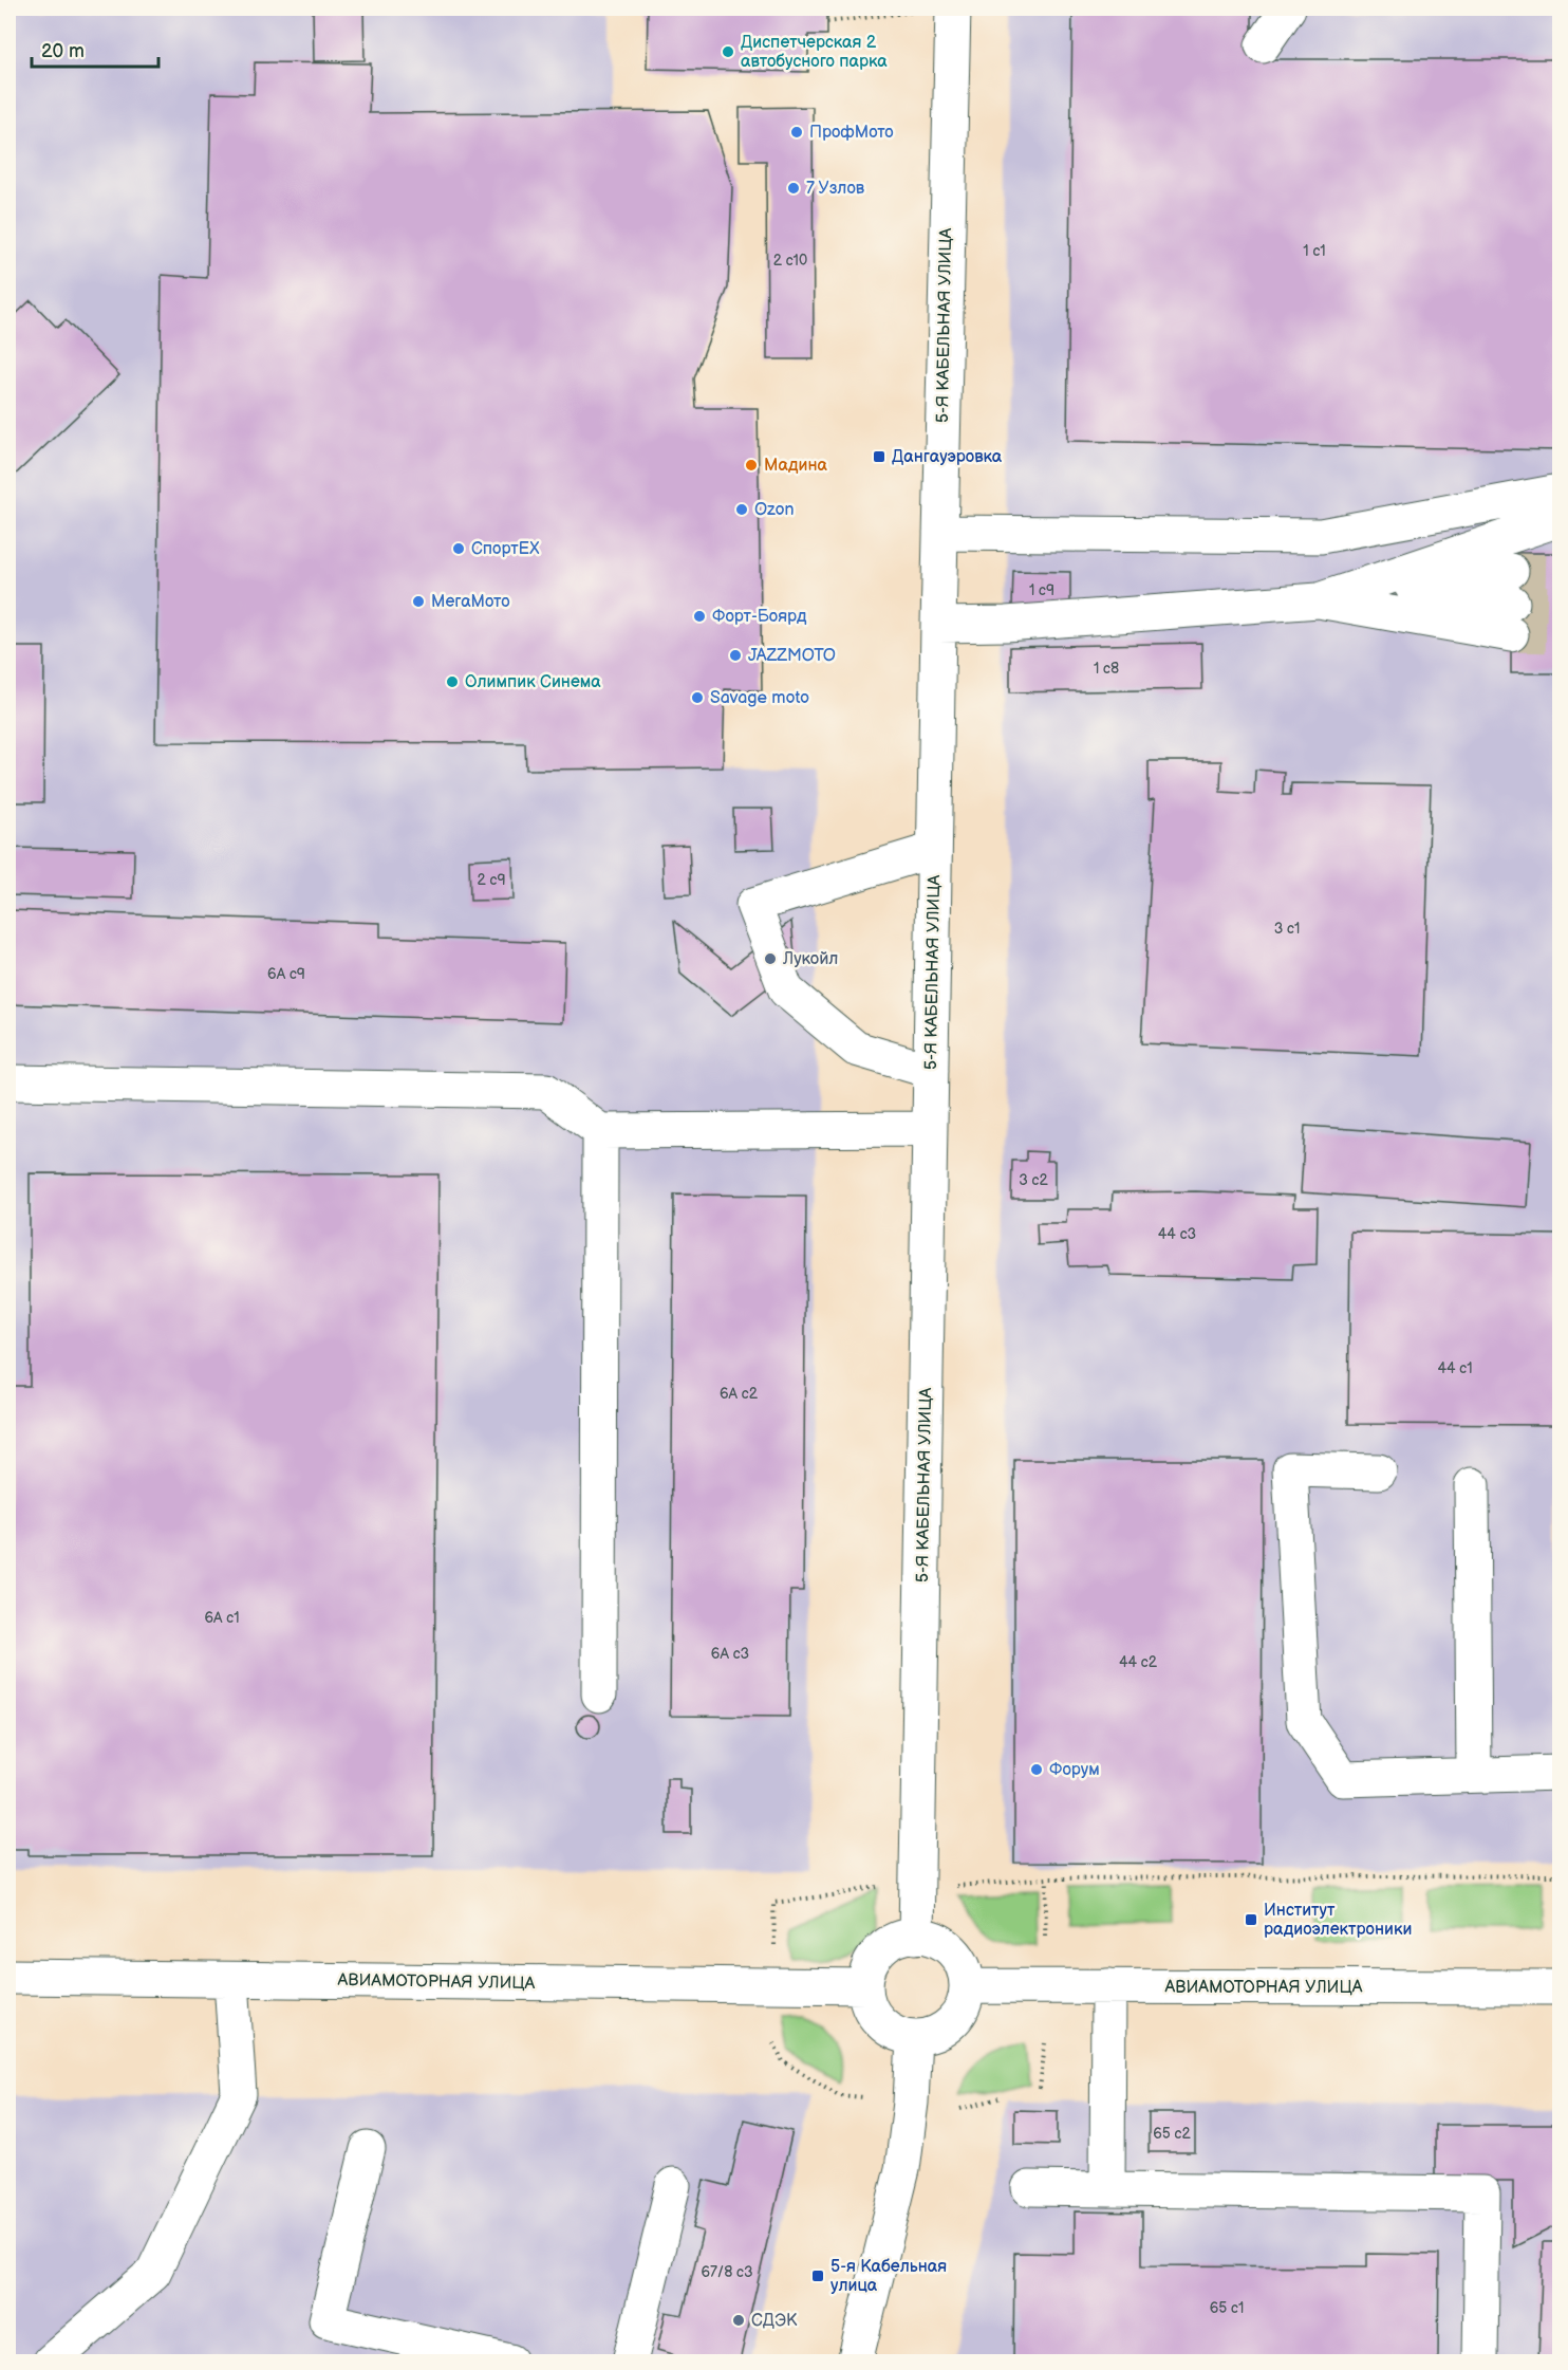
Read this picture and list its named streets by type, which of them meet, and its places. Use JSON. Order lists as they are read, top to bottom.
{
  "streets": {
    "street": ["5-Я КАБЕЛЬНАЯ УЛИЦА", "АВИАМОТОРНАЯ УЛИЦА"]
  },
  "crossings": [
    ["5-Я КАБЕЛЬНАЯ УЛИЦА", "АВИАМОТОРНАЯ УЛИЦА"]
  ],
  "places": {
    "other": [
      "Диспетчерская 2 автобусного парка",
      "ПрофМото",
      "7 Узлов",
      "Мадина",
      "Ozon",
      "СпортEX",
      "МегаМото",
      "Форт-Боярд",
      "JAZZMOTO",
      "Олимпик Синема",
      "Savage moto",
      "Лукойл",
      "Форум",
      "СДЭК"
    ],
    "transit": ["Дангауэровка", "Институт радиоэлектроники", "5-я Кабельная улица"]
  },
  "house_numbers": [
    "1 с1",
    "2 с10",
    "1 с9",
    "1 с8",
    "2 с9",
    "3 с1",
    "6А с9",
    "3 с2",
    "44 с3",
    "44 с1",
    "6А с2",
    "6А с1",
    "6А с3",
    "44 с2",
    "65 с2",
    "67/8 с3",
    "65 с1"
  ],
  "scale_bar": "20 m"
}
